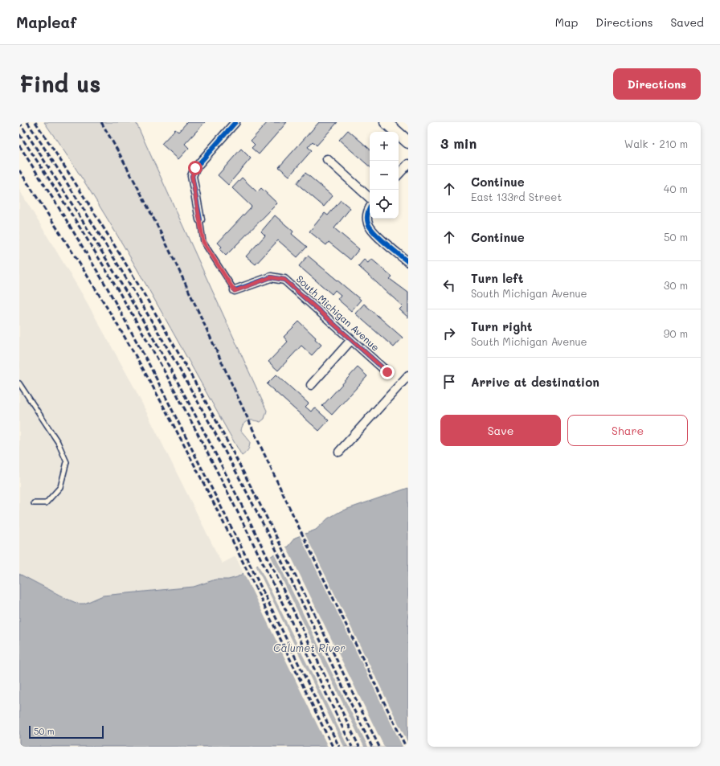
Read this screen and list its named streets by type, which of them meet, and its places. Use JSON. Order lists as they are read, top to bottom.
{
  "streets": {
    "street": ["South Michigan Avenue"]
  },
  "water": ["Calumet River"],
  "scale_bar": "50 m",
  "page": {
    "header": "Mapleaf",
    "nav": ["Map", "Directions", "Saved"],
    "buttons": [
      "Directions",
      ["Save", "Share"]
    ],
    "title": "Find us",
    "heading": ["3 min", "Walk · 210 m"],
    "map_buttons": ["+", "−"],
    "list": [
      ["Continue", "East 133rd Street", "40 m"],
      ["Continue", "50 m"],
      ["Turn left", "South Michigan Avenue", "30 m"],
      ["Turn right", "South Michigan Avenue", "90 m"],
      "Arrive at destination"
    ],
    "scale": "50 m"
  }
}
